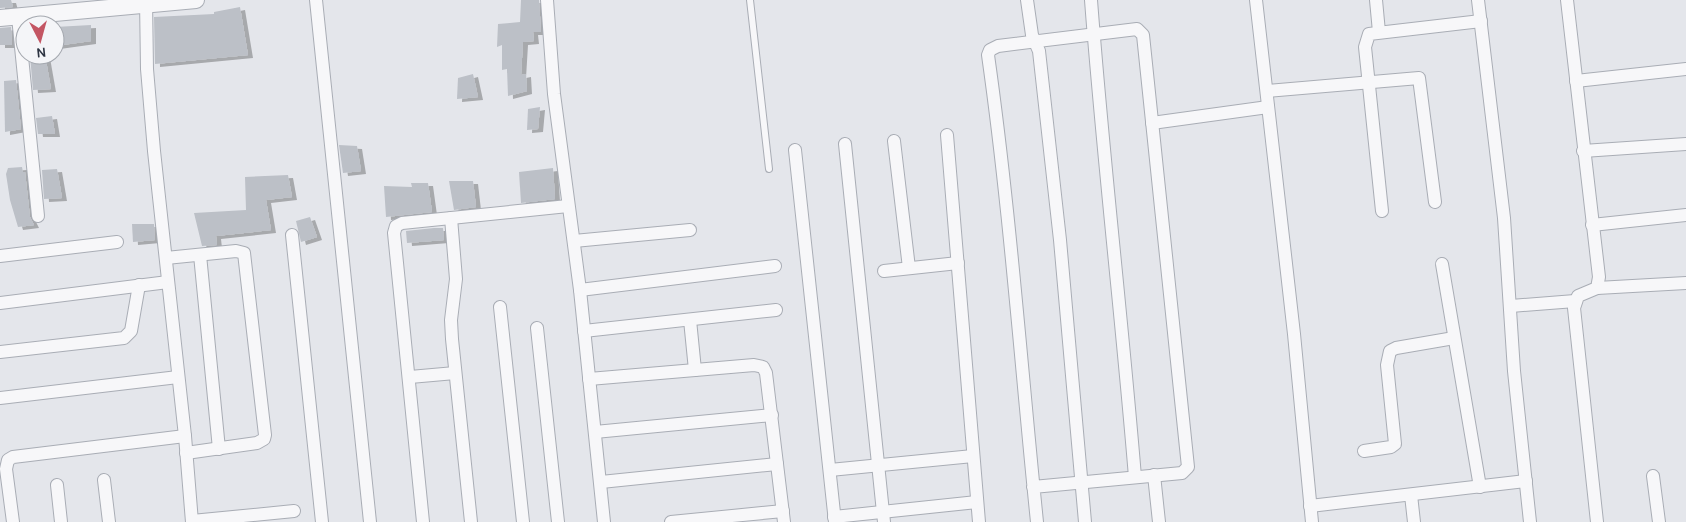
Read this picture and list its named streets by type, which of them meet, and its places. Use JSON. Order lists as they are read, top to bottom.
{
  "north": "bottom"
}
